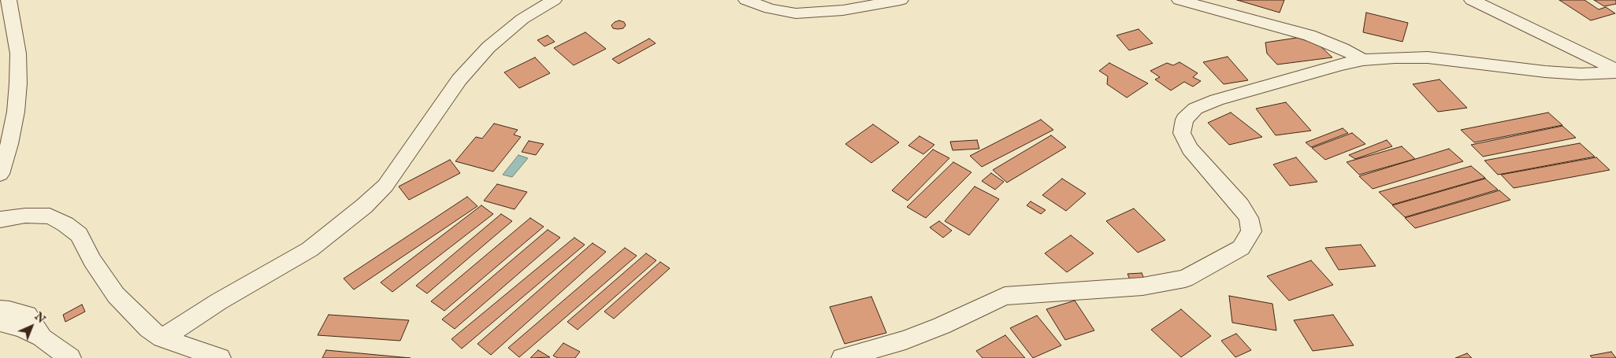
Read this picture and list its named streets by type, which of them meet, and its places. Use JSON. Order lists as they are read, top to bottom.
{
  "north": "top right"
}
